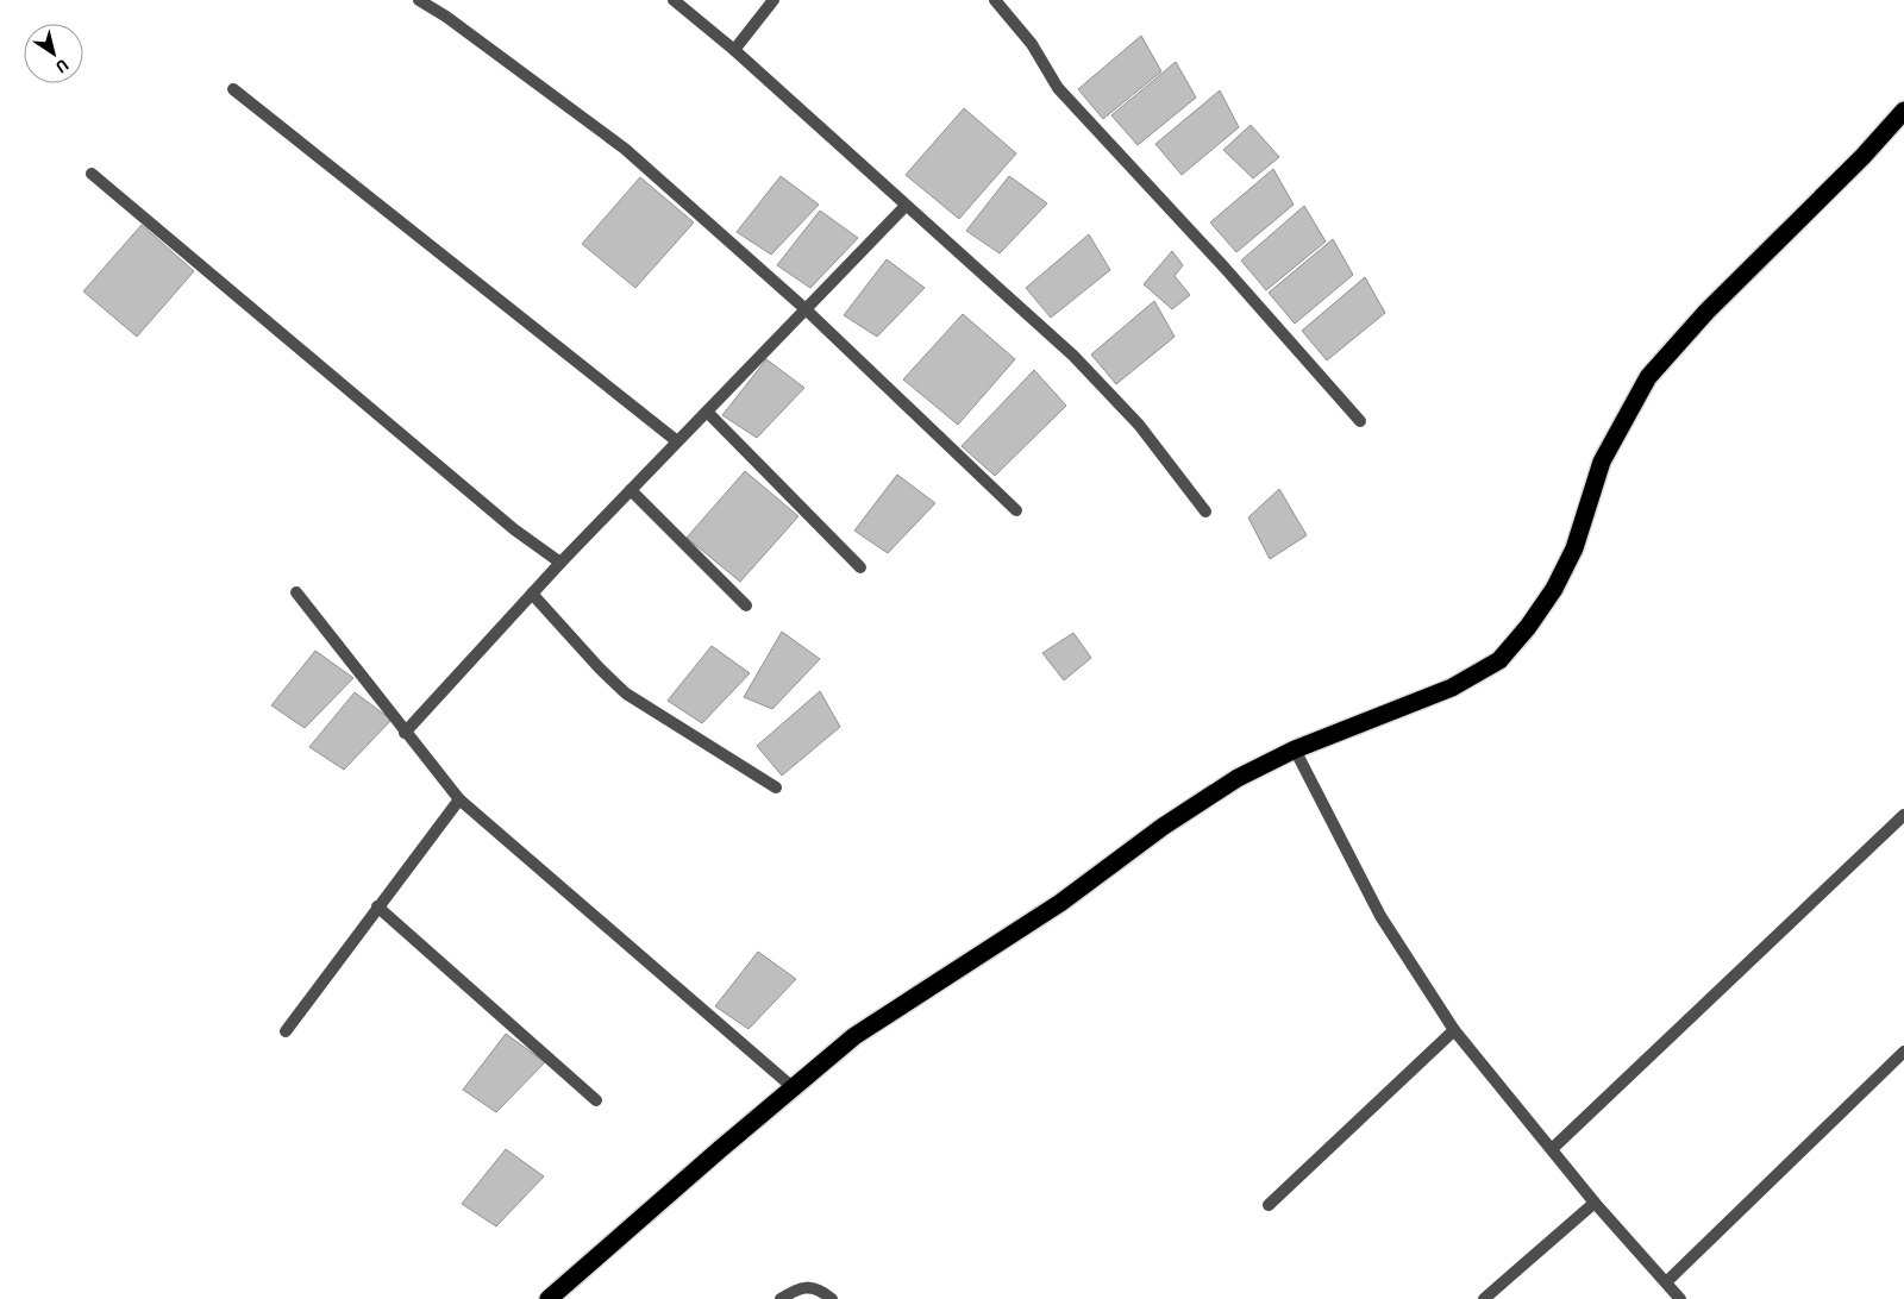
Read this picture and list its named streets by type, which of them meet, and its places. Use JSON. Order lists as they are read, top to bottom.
{
  "north": "bottom right"
}
